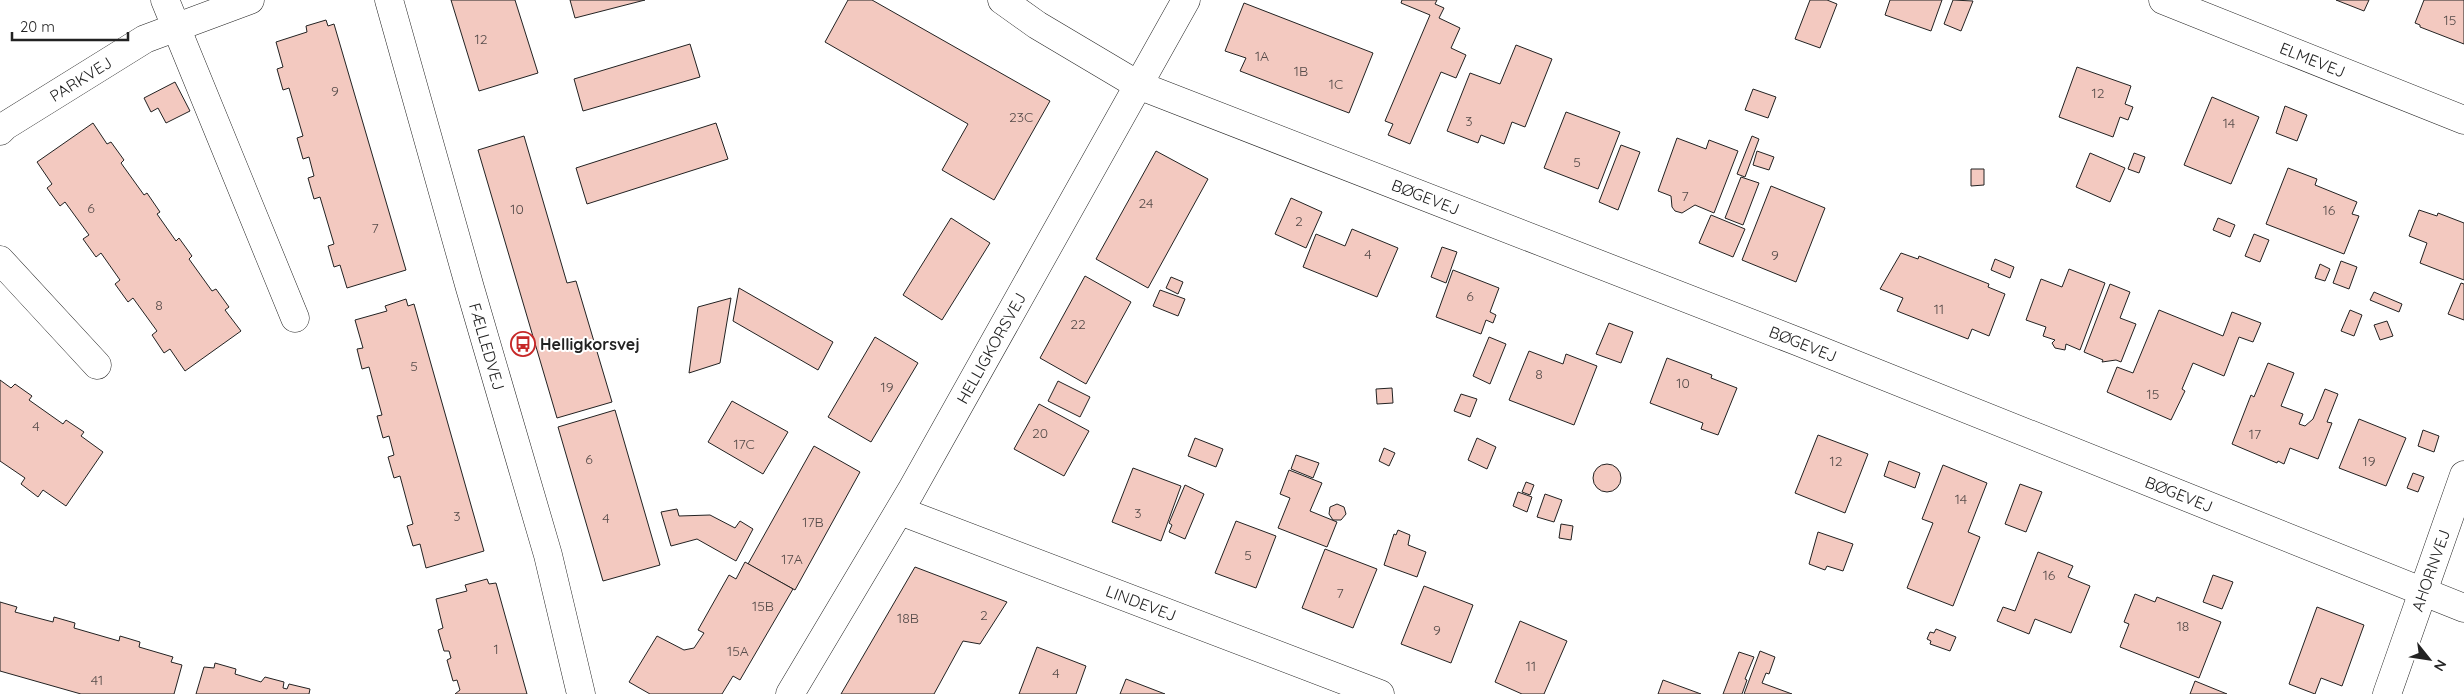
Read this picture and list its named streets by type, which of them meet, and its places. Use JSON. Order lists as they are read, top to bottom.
{
  "streets": {
    "street": [
      "ELMEVEJ",
      "PARKVEJ",
      "BØGEVEJ",
      "FÆLLEDVEJ",
      "HELLIGKORSVEJ",
      "AHORNVEJ",
      "LINDEVEJ"
    ]
  },
  "crossings": [
    ["BØGEVEJ", "HELLIGKORSVEJ"],
    ["BØGEVEJ", "AHORNVEJ"],
    ["HELLIGKORSVEJ", "LINDEVEJ"]
  ],
  "places": {
    "bus stop": ["Helligkorsvej"]
  },
  "house_numbers": [
    "15",
    "12",
    "1A",
    "1B",
    "1C",
    "9",
    "12",
    "23C",
    "3",
    "14",
    "5",
    "7",
    "24",
    "6",
    "10",
    "16",
    "2",
    "7",
    "4",
    "9",
    "6",
    "8",
    "11",
    "22",
    "5",
    "8",
    "10",
    "19",
    "15",
    "4",
    "20",
    "17",
    "17C",
    "6",
    "12",
    "19",
    "14",
    "3",
    "3",
    "4",
    "17B",
    "5",
    "17A",
    "16",
    "7",
    "15B",
    "2",
    "18B",
    "18",
    "9",
    "1",
    "15A",
    "11",
    "4",
    "41"
  ],
  "scale_bar": "20 m",
  "north": "bottom right"
}
